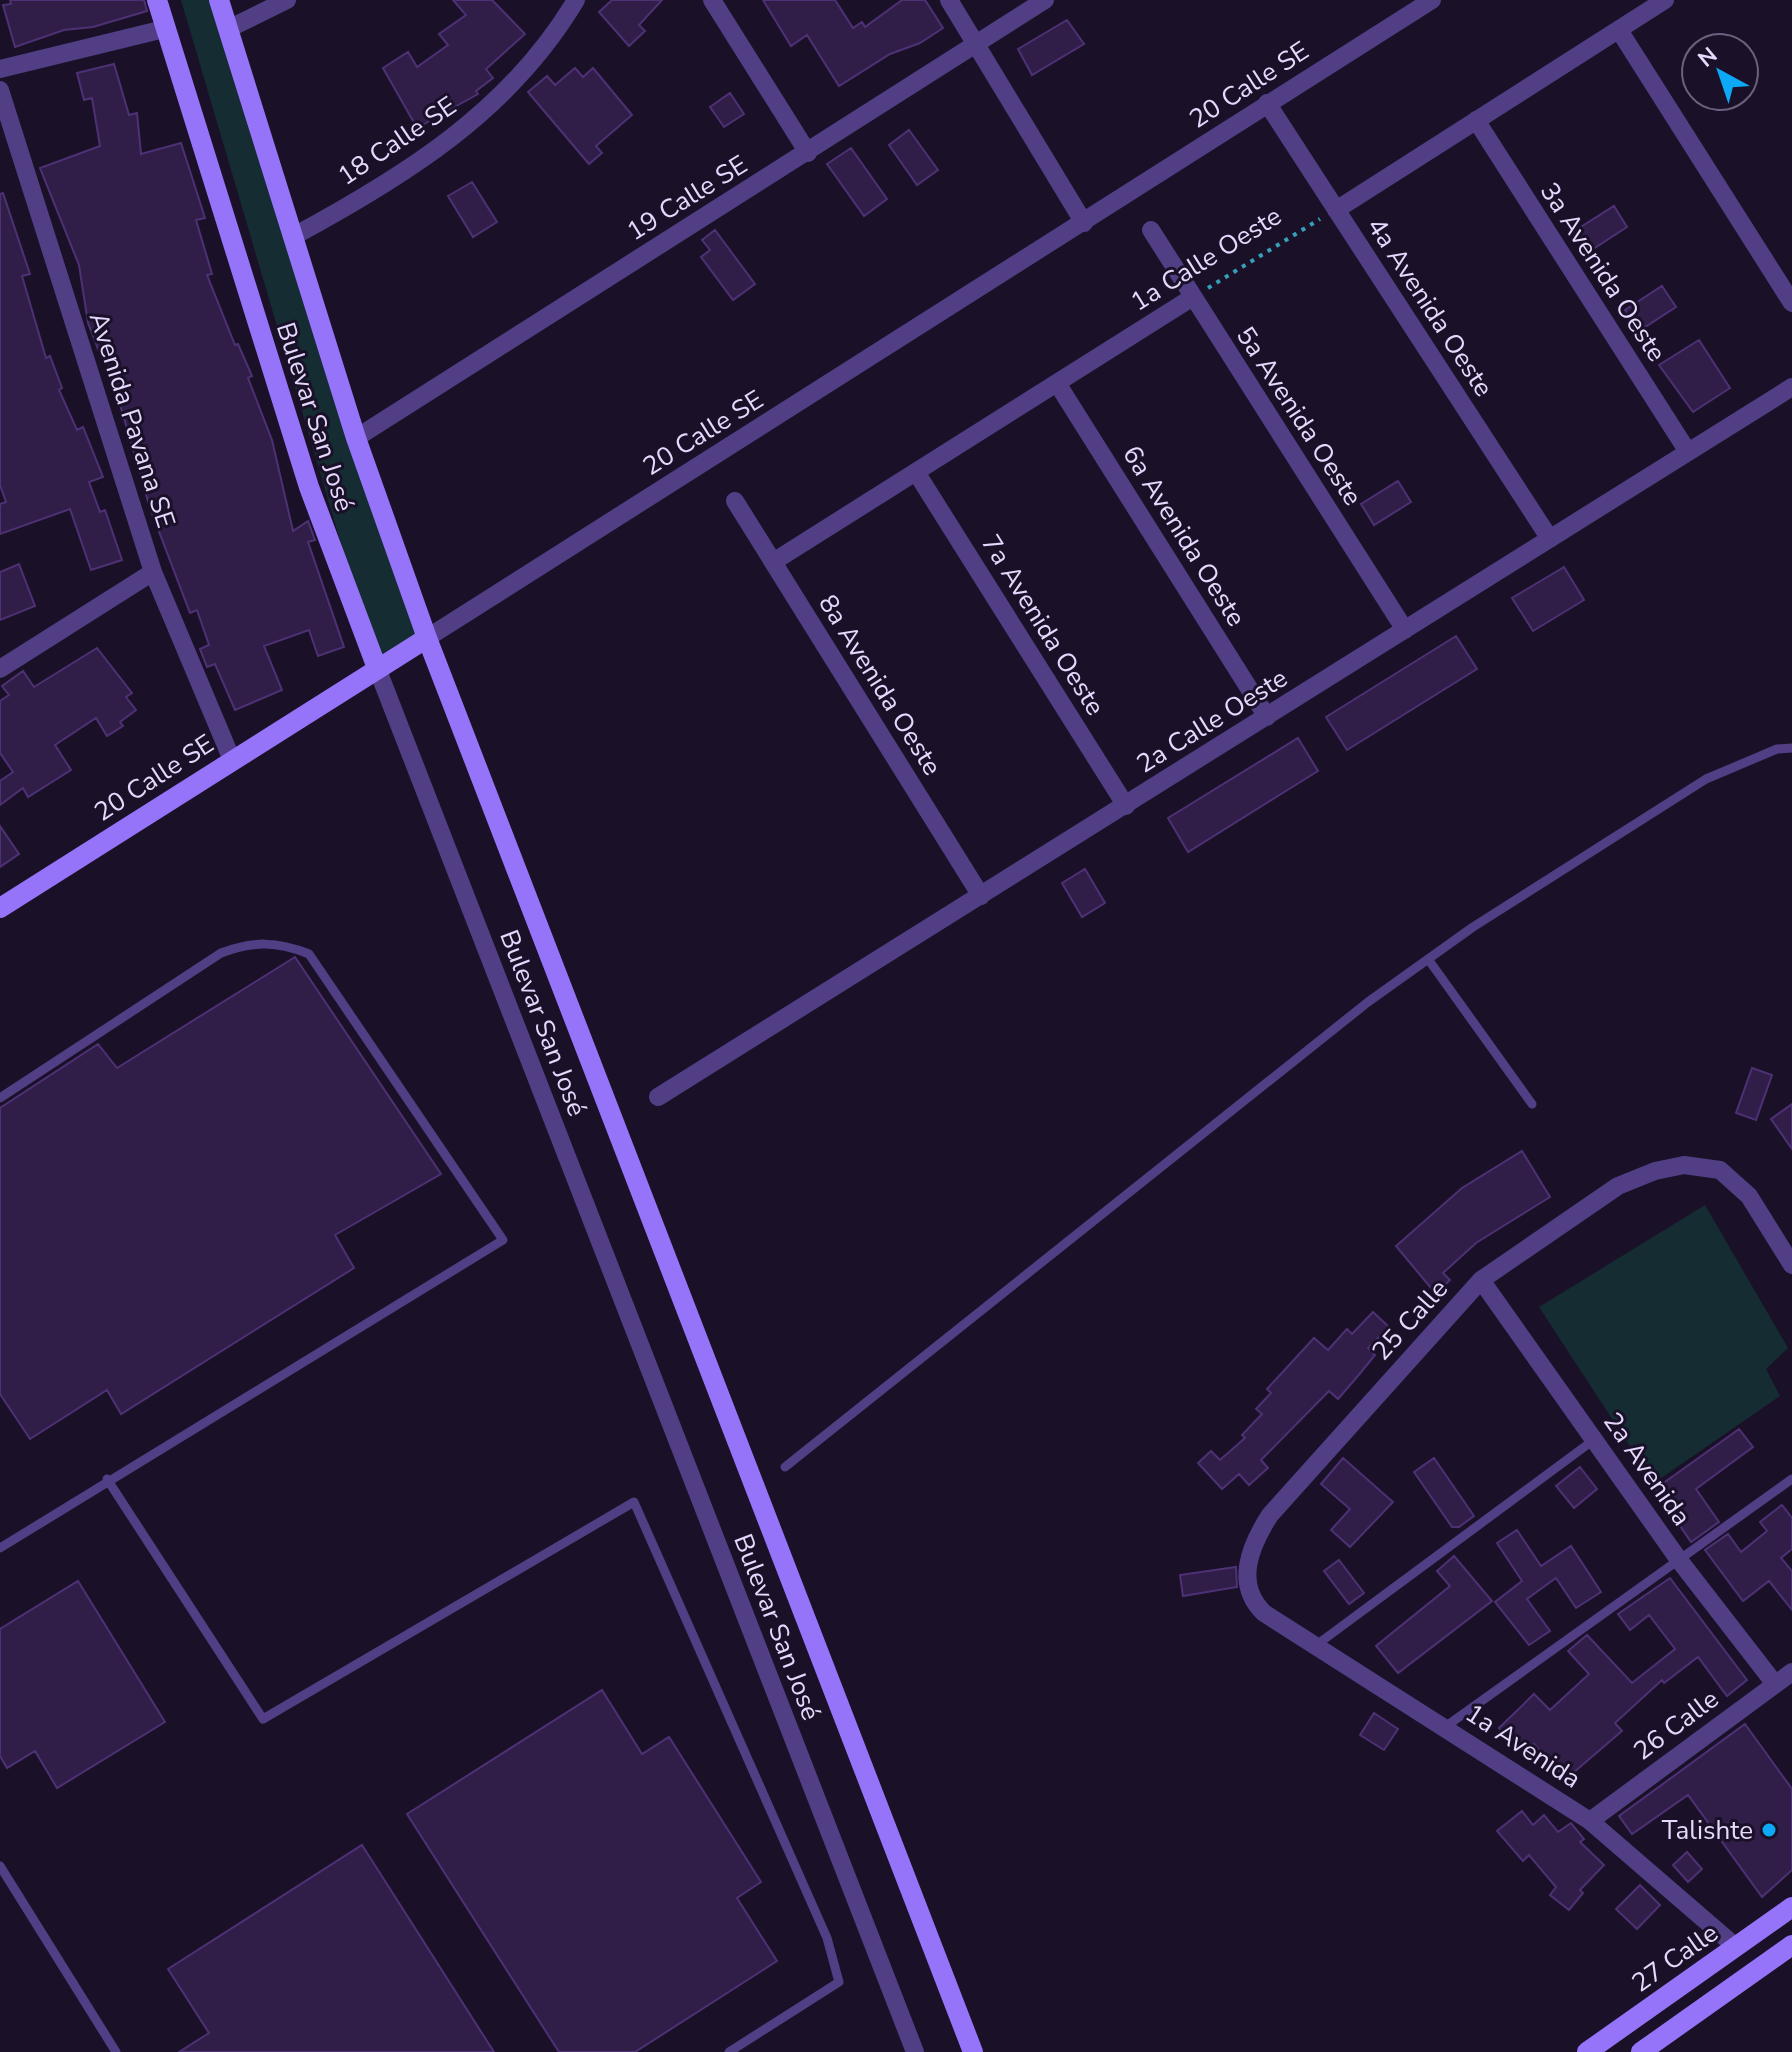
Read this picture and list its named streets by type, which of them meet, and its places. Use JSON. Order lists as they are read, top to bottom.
{
  "streets": {
    "street": [
      "20 Calle SE",
      "18 Calle SE",
      "19 Calle SE",
      "1a Calle Oeste",
      "3a Avenida Oeste",
      "4a Avenida Oeste",
      "5a Avenida Oeste",
      "Bulevar San José",
      "Avenida Pavana SE",
      "6a Avenida Oeste",
      "7a Avenida Oeste",
      "8a Avenida Oeste",
      "2a Calle Oeste",
      "25 Calle",
      "2a Avenida",
      "26 Calle",
      "1a Avenida",
      "27 Calle"
    ]
  },
  "crossings": [
    ["20 Calle SE", "4a Avenida Oeste"],
    ["20 Calle SE", "Bulevar San José"],
    ["20 Calle SE", "Avenida Pavana SE"],
    ["18 Calle SE", "Bulevar San José"],
    ["19 Calle SE", "Bulevar San José"],
    ["1a Calle Oeste", "4a Avenida Oeste"],
    ["1a Calle Oeste", "5a Avenida Oeste"],
    ["1a Calle Oeste", "6a Avenida Oeste"],
    ["1a Calle Oeste", "7a Avenida Oeste"],
    ["1a Calle Oeste", "8a Avenida Oeste"],
    ["3a Avenida Oeste", "2a Calle Oeste"],
    ["4a Avenida Oeste", "2a Calle Oeste"],
    ["5a Avenida Oeste", "2a Calle Oeste"],
    ["6a Avenida Oeste", "2a Calle Oeste"],
    ["7a Avenida Oeste", "2a Calle Oeste"],
    ["8a Avenida Oeste", "2a Calle Oeste"],
    ["25 Calle", "2a Avenida"],
    ["25 Calle", "1a Avenida"],
    ["2a Avenida", "26 Calle"],
    ["26 Calle", "1a Avenida"],
    ["1a Avenida", "27 Calle"]
  ],
  "places": ["Talishte"],
  "north": "top left"
}
